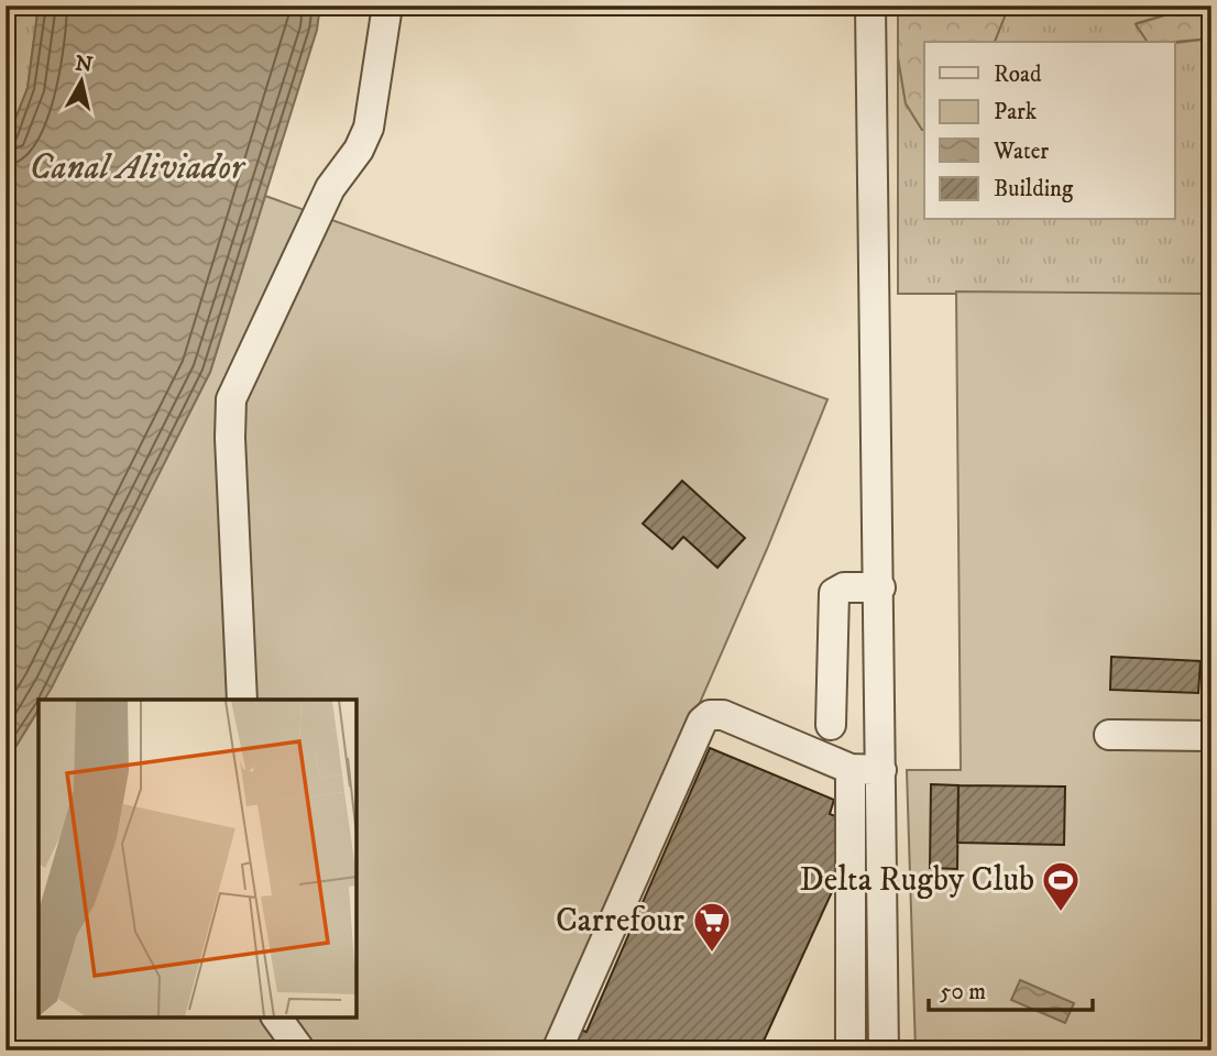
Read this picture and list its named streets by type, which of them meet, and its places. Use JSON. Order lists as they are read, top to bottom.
{
  "water": ["Canal Aliviador"],
  "places": {
    "sports": ["Delta Rugby Club"],
    "supermarket": ["Carrefour"]
  },
  "legend": [
    "Road",
    "Park",
    "Water",
    "Building"
  ],
  "scale_bar": "50 m",
  "north": "top"
}
